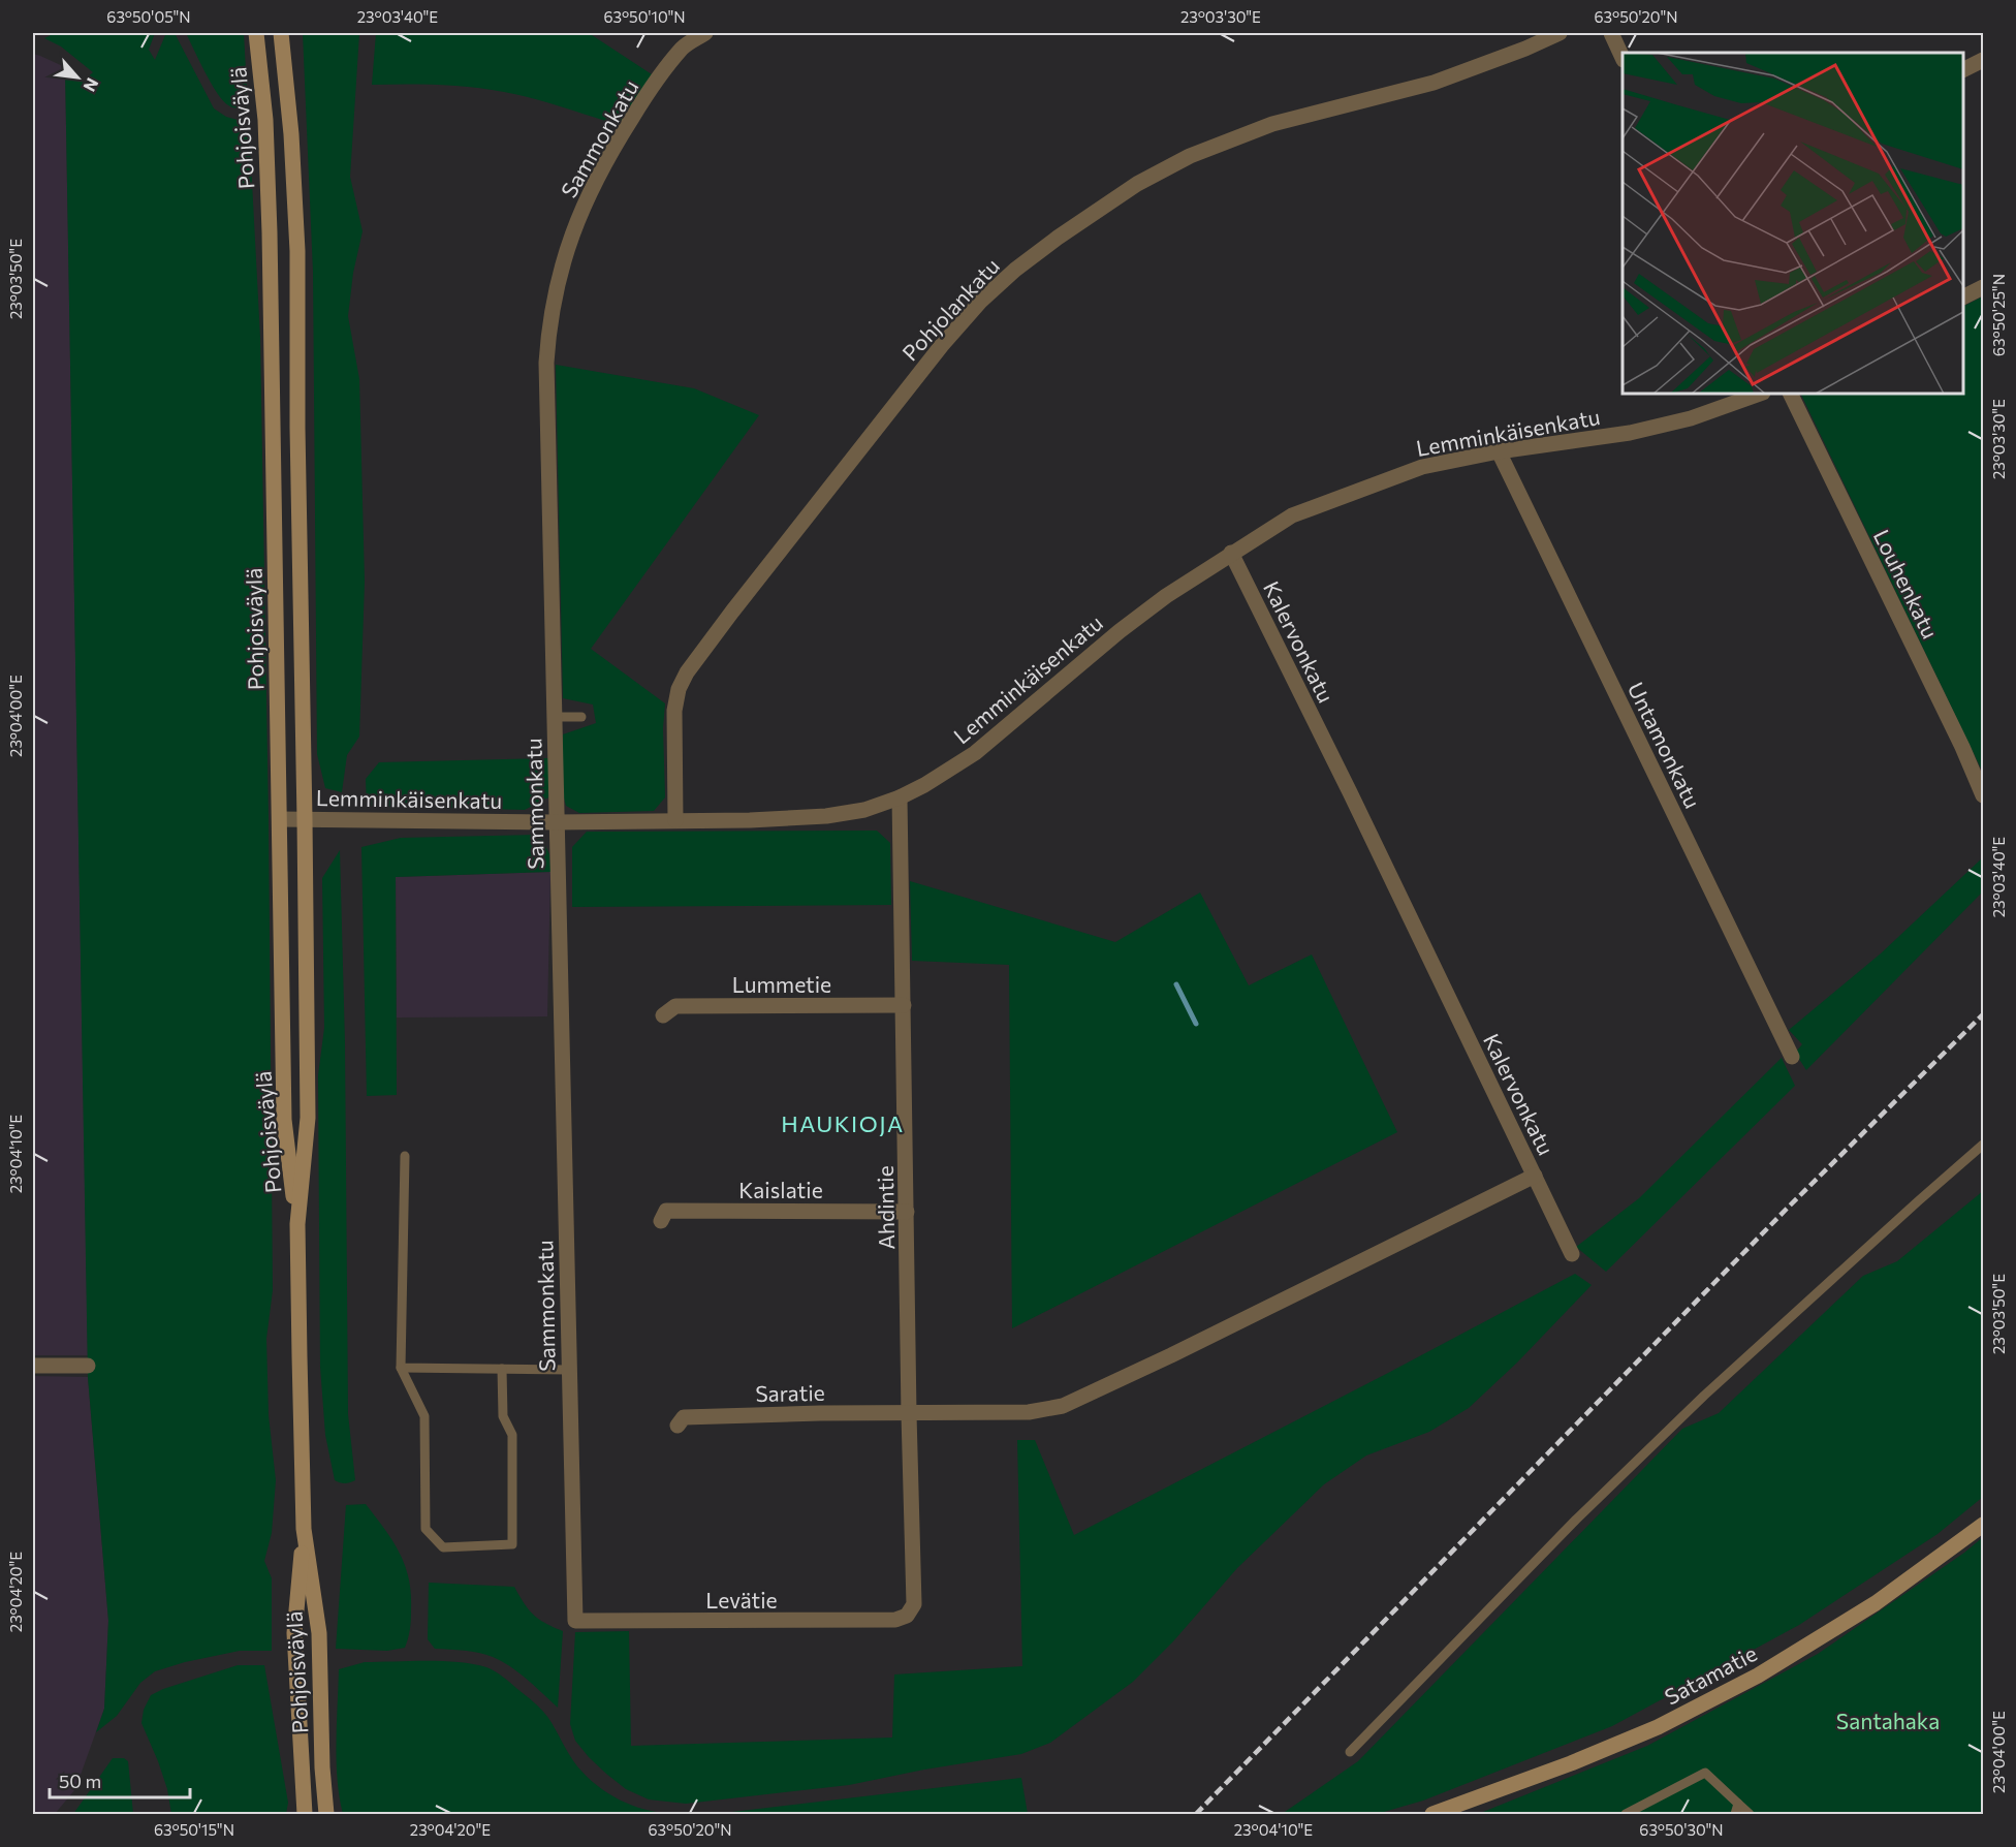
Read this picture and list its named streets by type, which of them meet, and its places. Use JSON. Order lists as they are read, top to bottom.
{
  "streets": {
    "main road": ["Pohjoisväylä", "Satamatie"],
    "street": [
      "Sammonkatu",
      "Pohjolankatu",
      "Lemminkäisenkatu",
      "Louhenkatu",
      "Kalervonkatu",
      "Untamonkatu",
      "Lummetie",
      "Kaislatie",
      "Ahdintie",
      "Saratie",
      "Levätie"
    ]
  },
  "crossings": [
    ["Pohjoisväylä", "Lemminkäisenkatu"],
    ["Sammonkatu", "Lemminkäisenkatu"],
    ["Sammonkatu", "Levätie"],
    ["Pohjolankatu", "Lemminkäisenkatu"],
    ["Lemminkäisenkatu", "Kalervonkatu"],
    ["Lemminkäisenkatu", "Untamonkatu"],
    ["Lemminkäisenkatu", "Ahdintie"],
    ["Kalervonkatu", "Ahdintie"],
    ["Kalervonkatu", "Saratie"],
    ["Lummetie", "Ahdintie"],
    ["Kaislatie", "Ahdintie"],
    ["Ahdintie", "Saratie"],
    ["Ahdintie", "Levätie"]
  ],
  "districts": ["HAUKIOJA"],
  "parks": ["Santahaka"],
  "scale_bar": "50 m",
  "north": "bottom right",
  "coordinates": [
    "63°50'05\"N",
    "23°03'40\"E",
    "63°50'10\"N",
    "23°03'30\"E",
    "63°50'20\"N",
    "23°03'50\"E",
    "63°50'25\"N",
    "23°04'00\"E",
    "23°04'10\"E",
    "23°04'20\"E",
    "63°50'15\"N",
    "63°50'30\"N"
  ]
}
